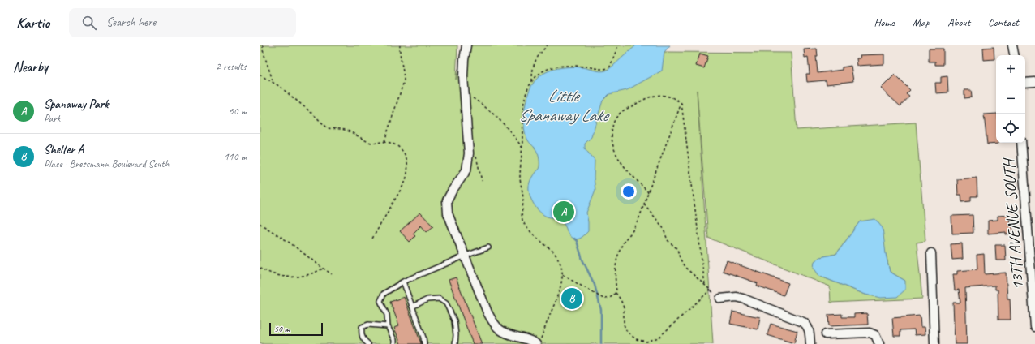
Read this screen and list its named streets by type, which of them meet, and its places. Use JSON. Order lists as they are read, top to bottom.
{
  "streets": {
    "street": ["13TH AVENUE SOUTH"]
  },
  "water": ["Little Spanaway Lake"],
  "scale_bar": "50 m",
  "page": {
    "header": "Kartio",
    "search": "Search here",
    "nav": [
      "Home",
      "Map",
      "About",
      "Contact"
    ],
    "heading": ["Nearby", "2 results"],
    "map_buttons": ["+", "−"],
    "list": [
      {
        "mark": "A",
        "name": "Spanaway Park",
        "note": "Park",
        "value": "60 m"
      },
      {
        "mark": "B",
        "name": "Shelter A",
        "note": "Place · Bressmann Boulevard South",
        "value": "110 m"
      }
    ],
    "pins": ["A", "B"],
    "scale": "50 m"
  }
}
